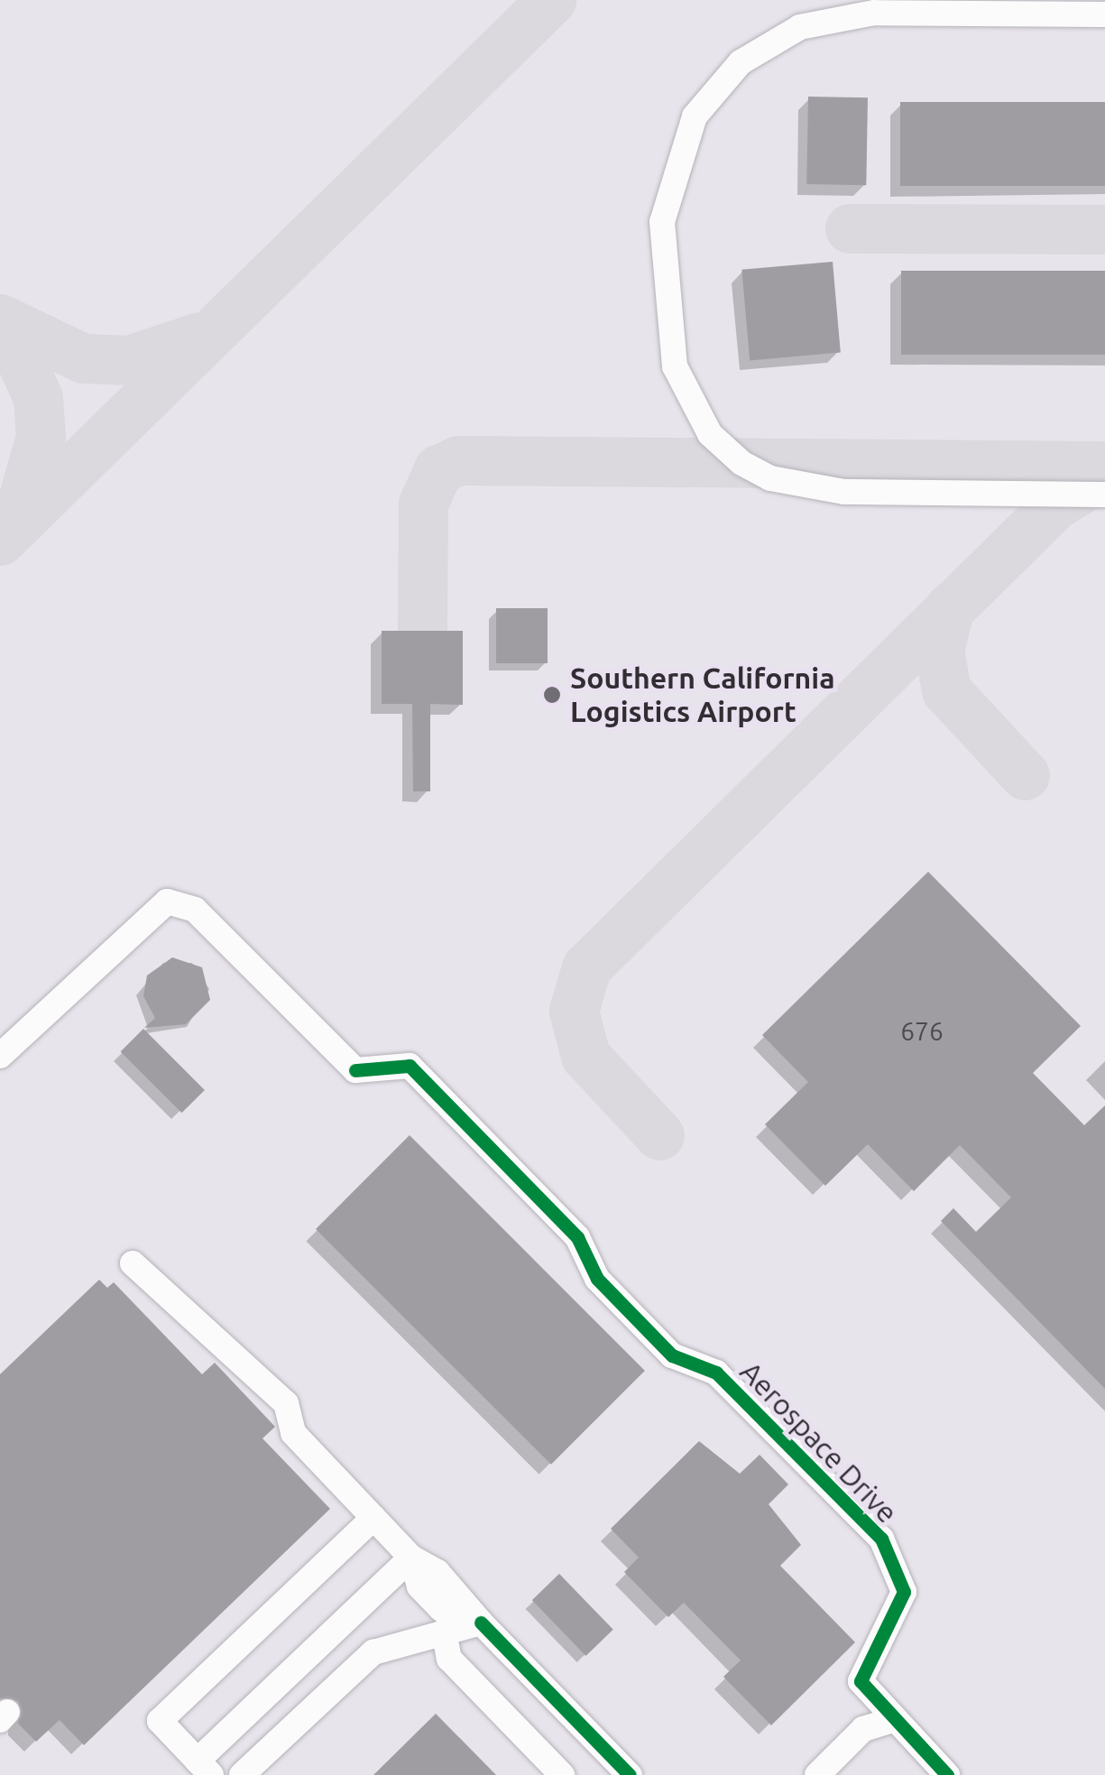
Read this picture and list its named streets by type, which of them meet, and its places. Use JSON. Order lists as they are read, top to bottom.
{
  "streets": {
    "street": ["Aerospace Drive"]
  },
  "places": ["Southern California Logistics Airport"],
  "house_numbers": ["676"]
}
